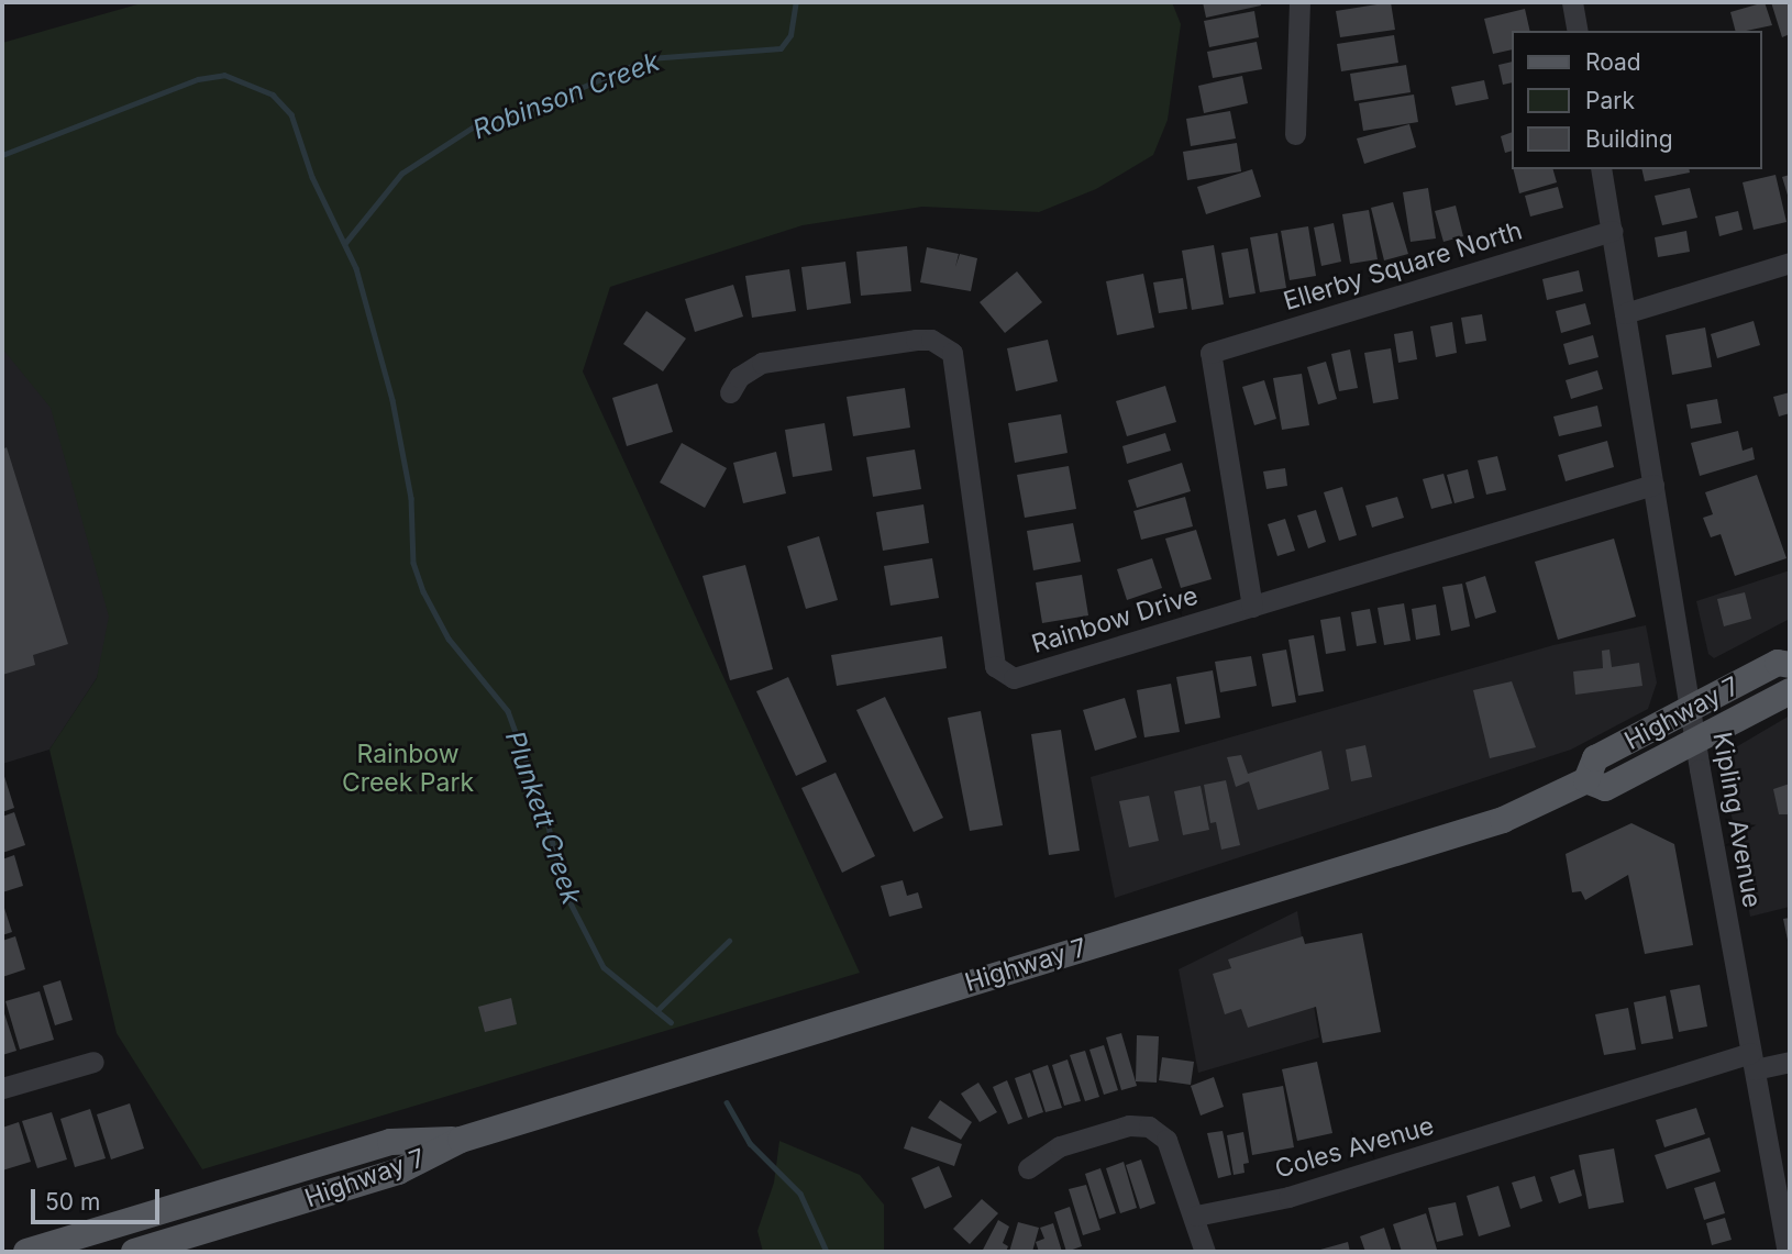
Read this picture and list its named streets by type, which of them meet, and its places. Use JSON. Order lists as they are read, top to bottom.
{
  "streets": {
    "main road": ["Highway 7"],
    "street": [
      "Ellerby Square North",
      "Rainbow Drive",
      "Kipling Avenue",
      "Coles Avenue"
    ]
  },
  "crossings": [
    ["Ellerby Square North", "Rainbow Drive"],
    ["Ellerby Square North", "Kipling Avenue"],
    ["Rainbow Drive", "Kipling Avenue"],
    ["Highway 7", "Kipling Avenue"],
    ["Kipling Avenue", "Coles Avenue"]
  ],
  "water": ["Robinson Creek", "Plunkett Creek"],
  "parks": ["Rainbow Creek Park"],
  "legend": ["Road", "Park", "Building"],
  "scale_bar": "50 m"
}
